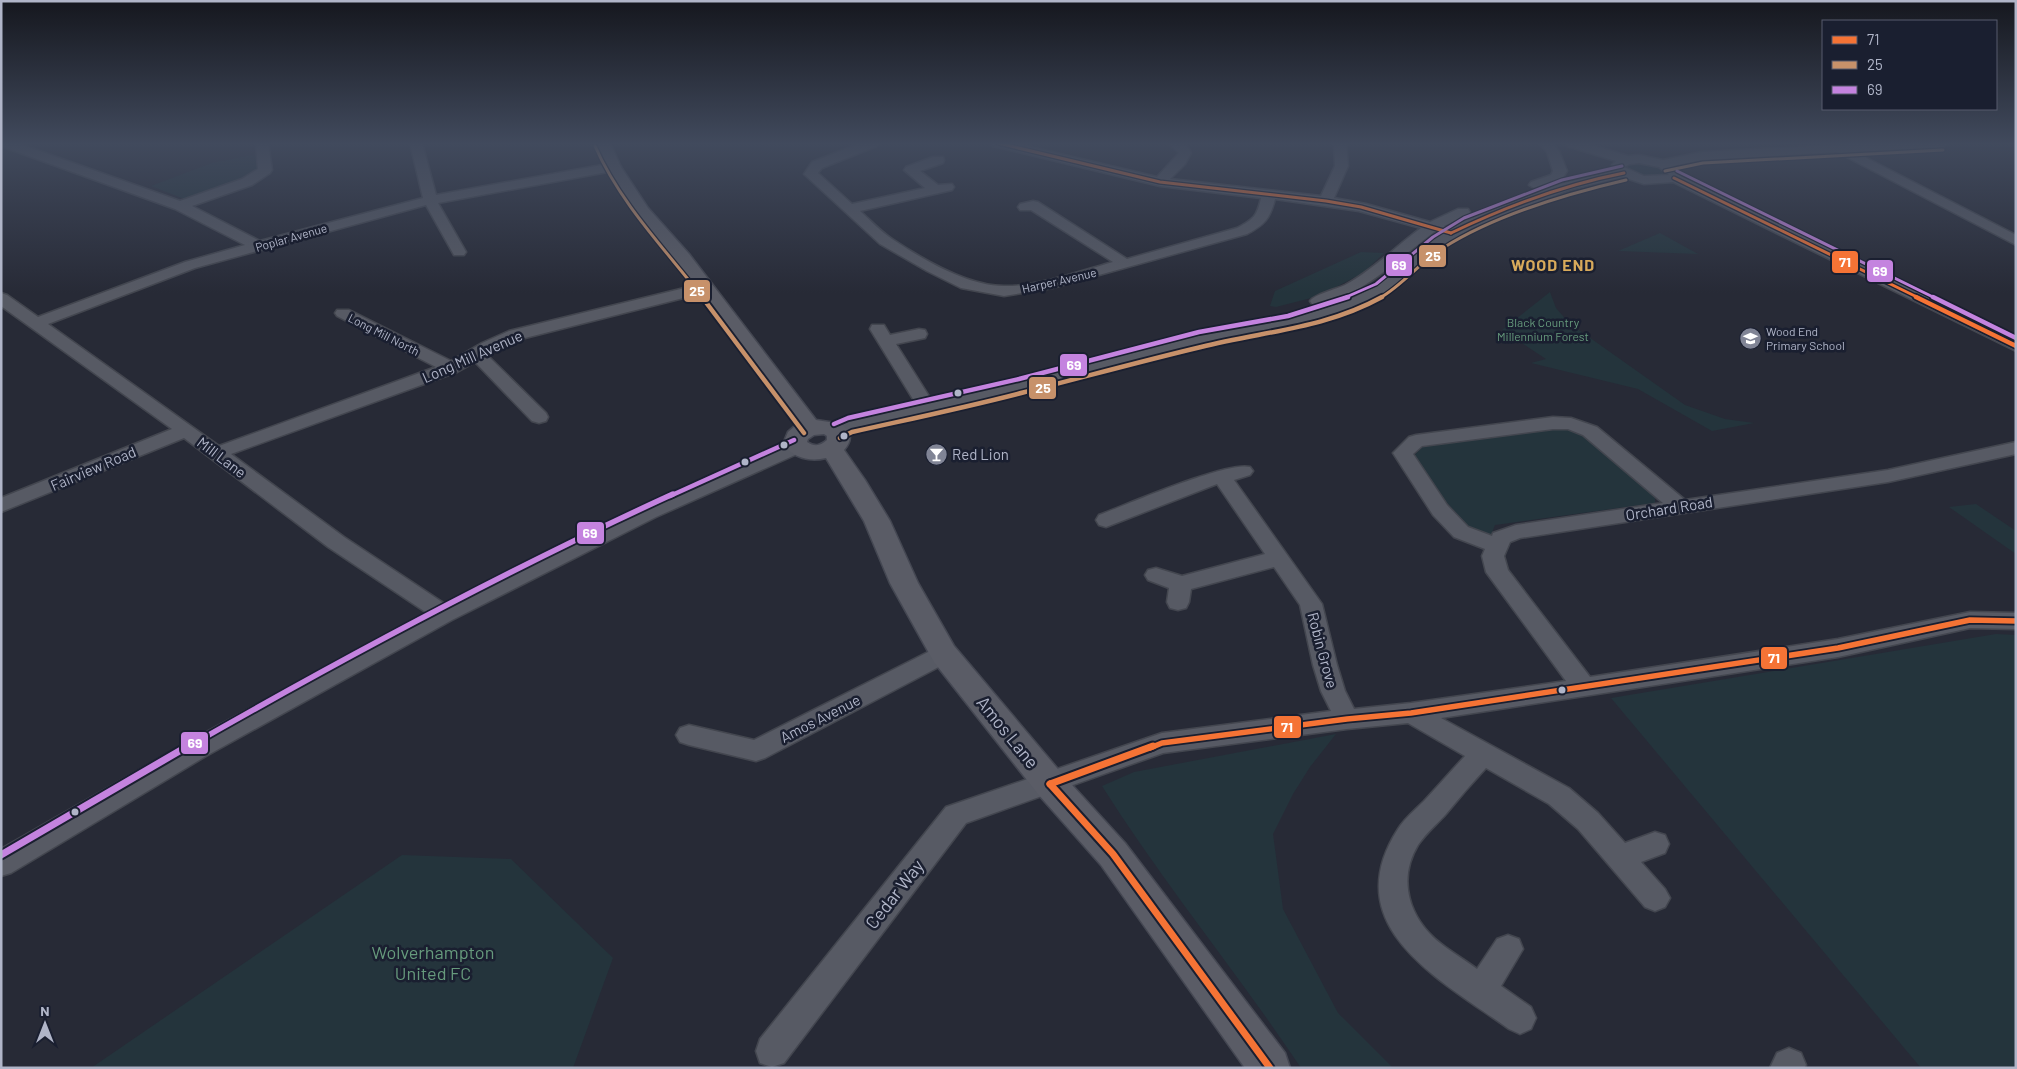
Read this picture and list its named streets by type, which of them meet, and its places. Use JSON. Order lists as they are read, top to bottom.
{
  "streets": {
    "main road": ["Amos Lane"],
    "street": [
      "Poplar Avenue",
      "Harper Avenue",
      "Long Mill North",
      "Long Mill Avenue",
      "Mill Lane",
      "Fairview Road",
      "Orchard Road",
      "Robin Grove",
      "Amos Avenue",
      "Cedar Way"
    ]
  },
  "crossings": [
    ["Poplar Avenue", "Mill Lane"],
    ["Long Mill North", "Long Mill Avenue"],
    ["Long Mill Avenue", "Mill Lane"],
    ["Mill Lane", "Fairview Road"],
    ["Robin Grove", "Cedar Way"],
    ["Amos Avenue", "Amos Lane"],
    ["Amos Lane", "Cedar Way"]
  ],
  "districts": ["WOOD END"],
  "parks": ["Black Country Millennium Forest", "Wolverhampton United FC"],
  "places": {
    "school or university": ["Wood End Primary School"],
    "bar": ["Red Lion"]
  },
  "lines": ["transit line 71", "transit line 25", "transit line 69"],
  "legend": ["71", "25", "69"],
  "north": "top"
}
